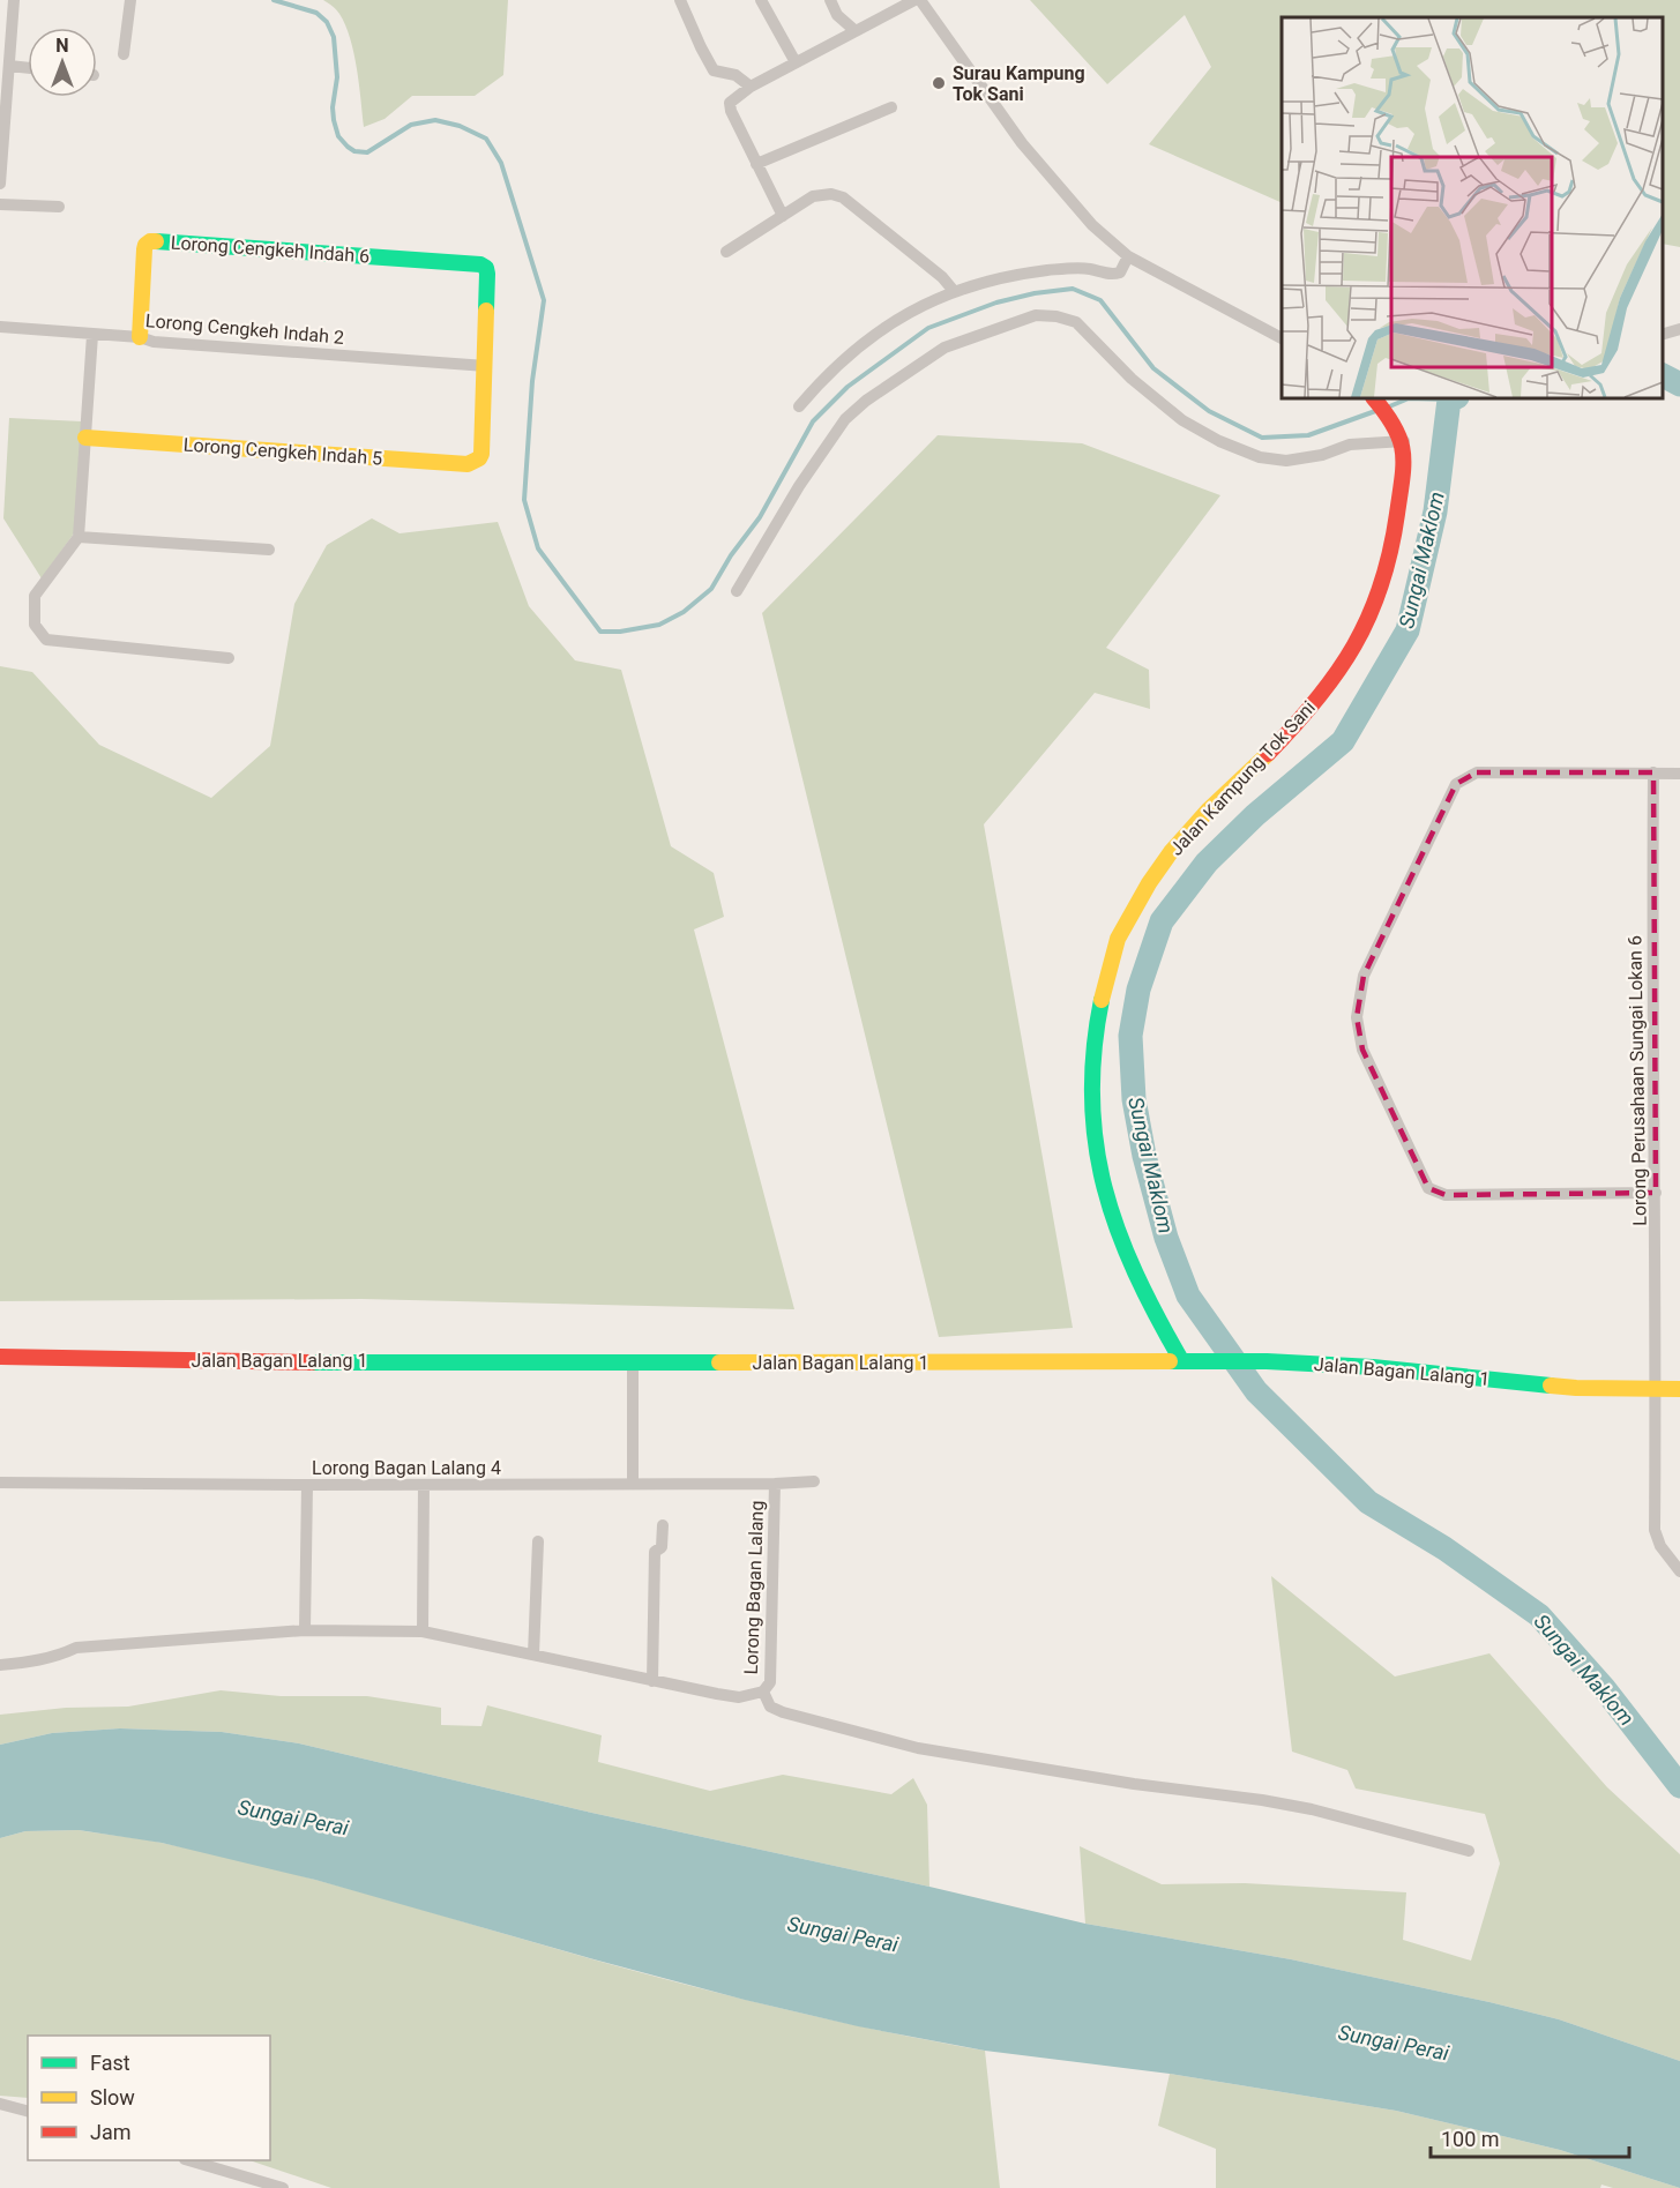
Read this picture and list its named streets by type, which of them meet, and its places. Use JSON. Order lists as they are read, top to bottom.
{
  "streets": {
    "street": [
      "Lorong Cengkeh Indah 6",
      "Lorong Cengkeh Indah 2",
      "Lorong Cengkeh Indah 5",
      "Jalan Kampung Tok Sani",
      "Lorong Perusahaan Sungai Lokan 6",
      "Jalan Bagan Lalang 1",
      "Lorong Bagan Lalang 4",
      "Lorong Bagan Lalang"
    ]
  },
  "crossings": [
    ["Lorong Cengkeh Indah 6", "Lorong Cengkeh Indah 2"],
    ["Lorong Cengkeh Indah 6", "Lorong Cengkeh Indah 5"],
    ["Lorong Cengkeh Indah 2", "Lorong Cengkeh Indah 5"],
    ["Jalan Kampung Tok Sani", "Jalan Bagan Lalang 1"],
    ["Lorong Perusahaan Sungai Lokan 6", "Jalan Bagan Lalang 1"],
    ["Lorong Bagan Lalang 4", "Lorong Bagan Lalang"]
  ],
  "water": ["Sungai Maklom", "Sungai Perai"],
  "places": ["Surau Kampung Tok Sani"],
  "legend": ["Fast", "Slow", "Jam"],
  "scale_bar": "100 m",
  "north": "top"
}
